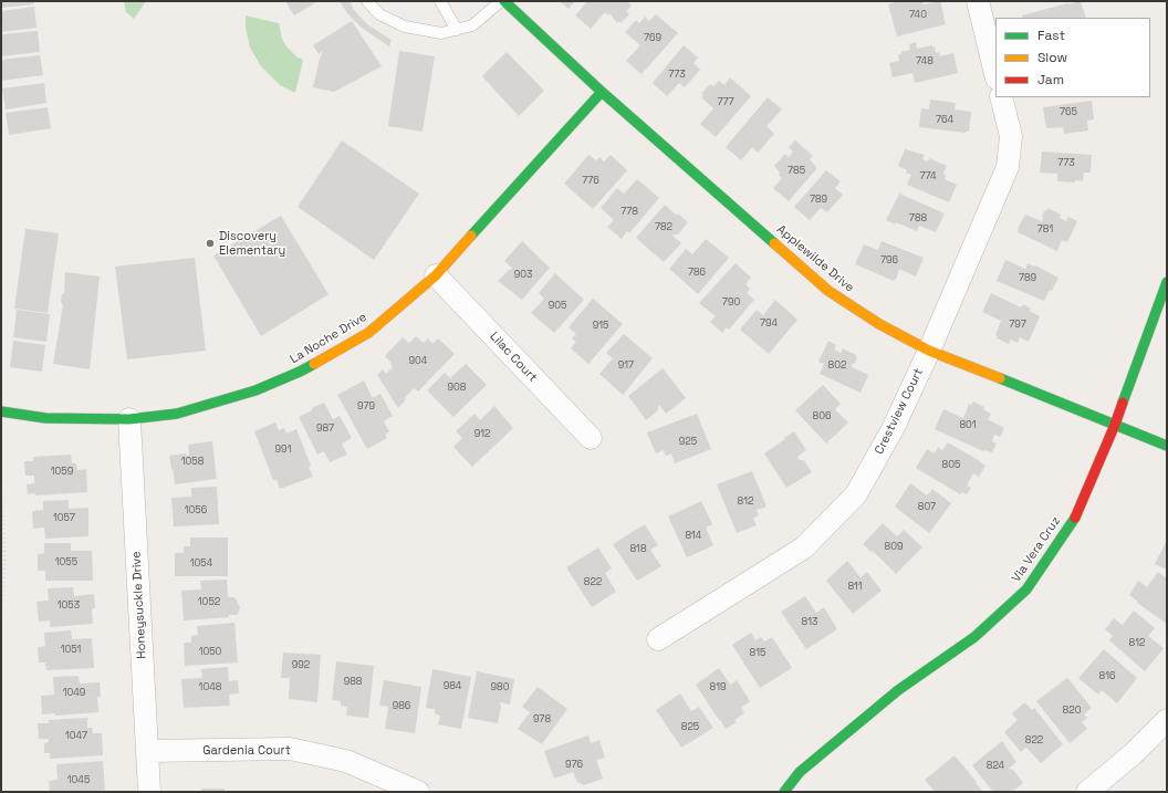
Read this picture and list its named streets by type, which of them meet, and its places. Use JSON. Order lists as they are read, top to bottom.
{
  "streets": {
    "street": [
      "Applewilde Drive",
      "La Noche Drive",
      "Lilac Court",
      "Crestview Court",
      "Via Vera Cruz",
      "Honeysuckle Drive",
      "Gardenia Court"
    ]
  },
  "crossings": [
    ["Applewilde Drive", "La Noche Drive"],
    ["Applewilde Drive", "Crestview Court"],
    ["Applewilde Drive", "Via Vera Cruz"],
    ["La Noche Drive", "Lilac Court"],
    ["La Noche Drive", "Honeysuckle Drive"],
    ["Honeysuckle Drive", "Gardenia Court"]
  ],
  "places": ["Discovery Elementary"],
  "house_numbers": [
    "740",
    "769",
    "748",
    "773",
    "777",
    "765",
    "764",
    "773",
    "785",
    "774",
    "776",
    "789",
    "778",
    "788",
    "782",
    "781",
    "796",
    "786",
    "903",
    "789",
    "790",
    "905",
    "794",
    "797",
    "915",
    "904",
    "917",
    "802",
    "908",
    "979",
    "806",
    "801",
    "987",
    "912",
    "925",
    "991",
    "1058",
    "805",
    "1059",
    "812",
    "807",
    "1056",
    "1057",
    "814",
    "809",
    "818",
    "1055",
    "1054",
    "822",
    "811",
    "1052",
    "1053",
    "813",
    "812",
    "1051",
    "1050",
    "815",
    "992",
    "816",
    "988",
    "984",
    "1048",
    "980",
    "819",
    "1049",
    "986",
    "820",
    "978",
    "825",
    "1047",
    "822",
    "976",
    "824",
    "1045"
  ],
  "legend": ["Fast", "Slow", "Jam"]
}
